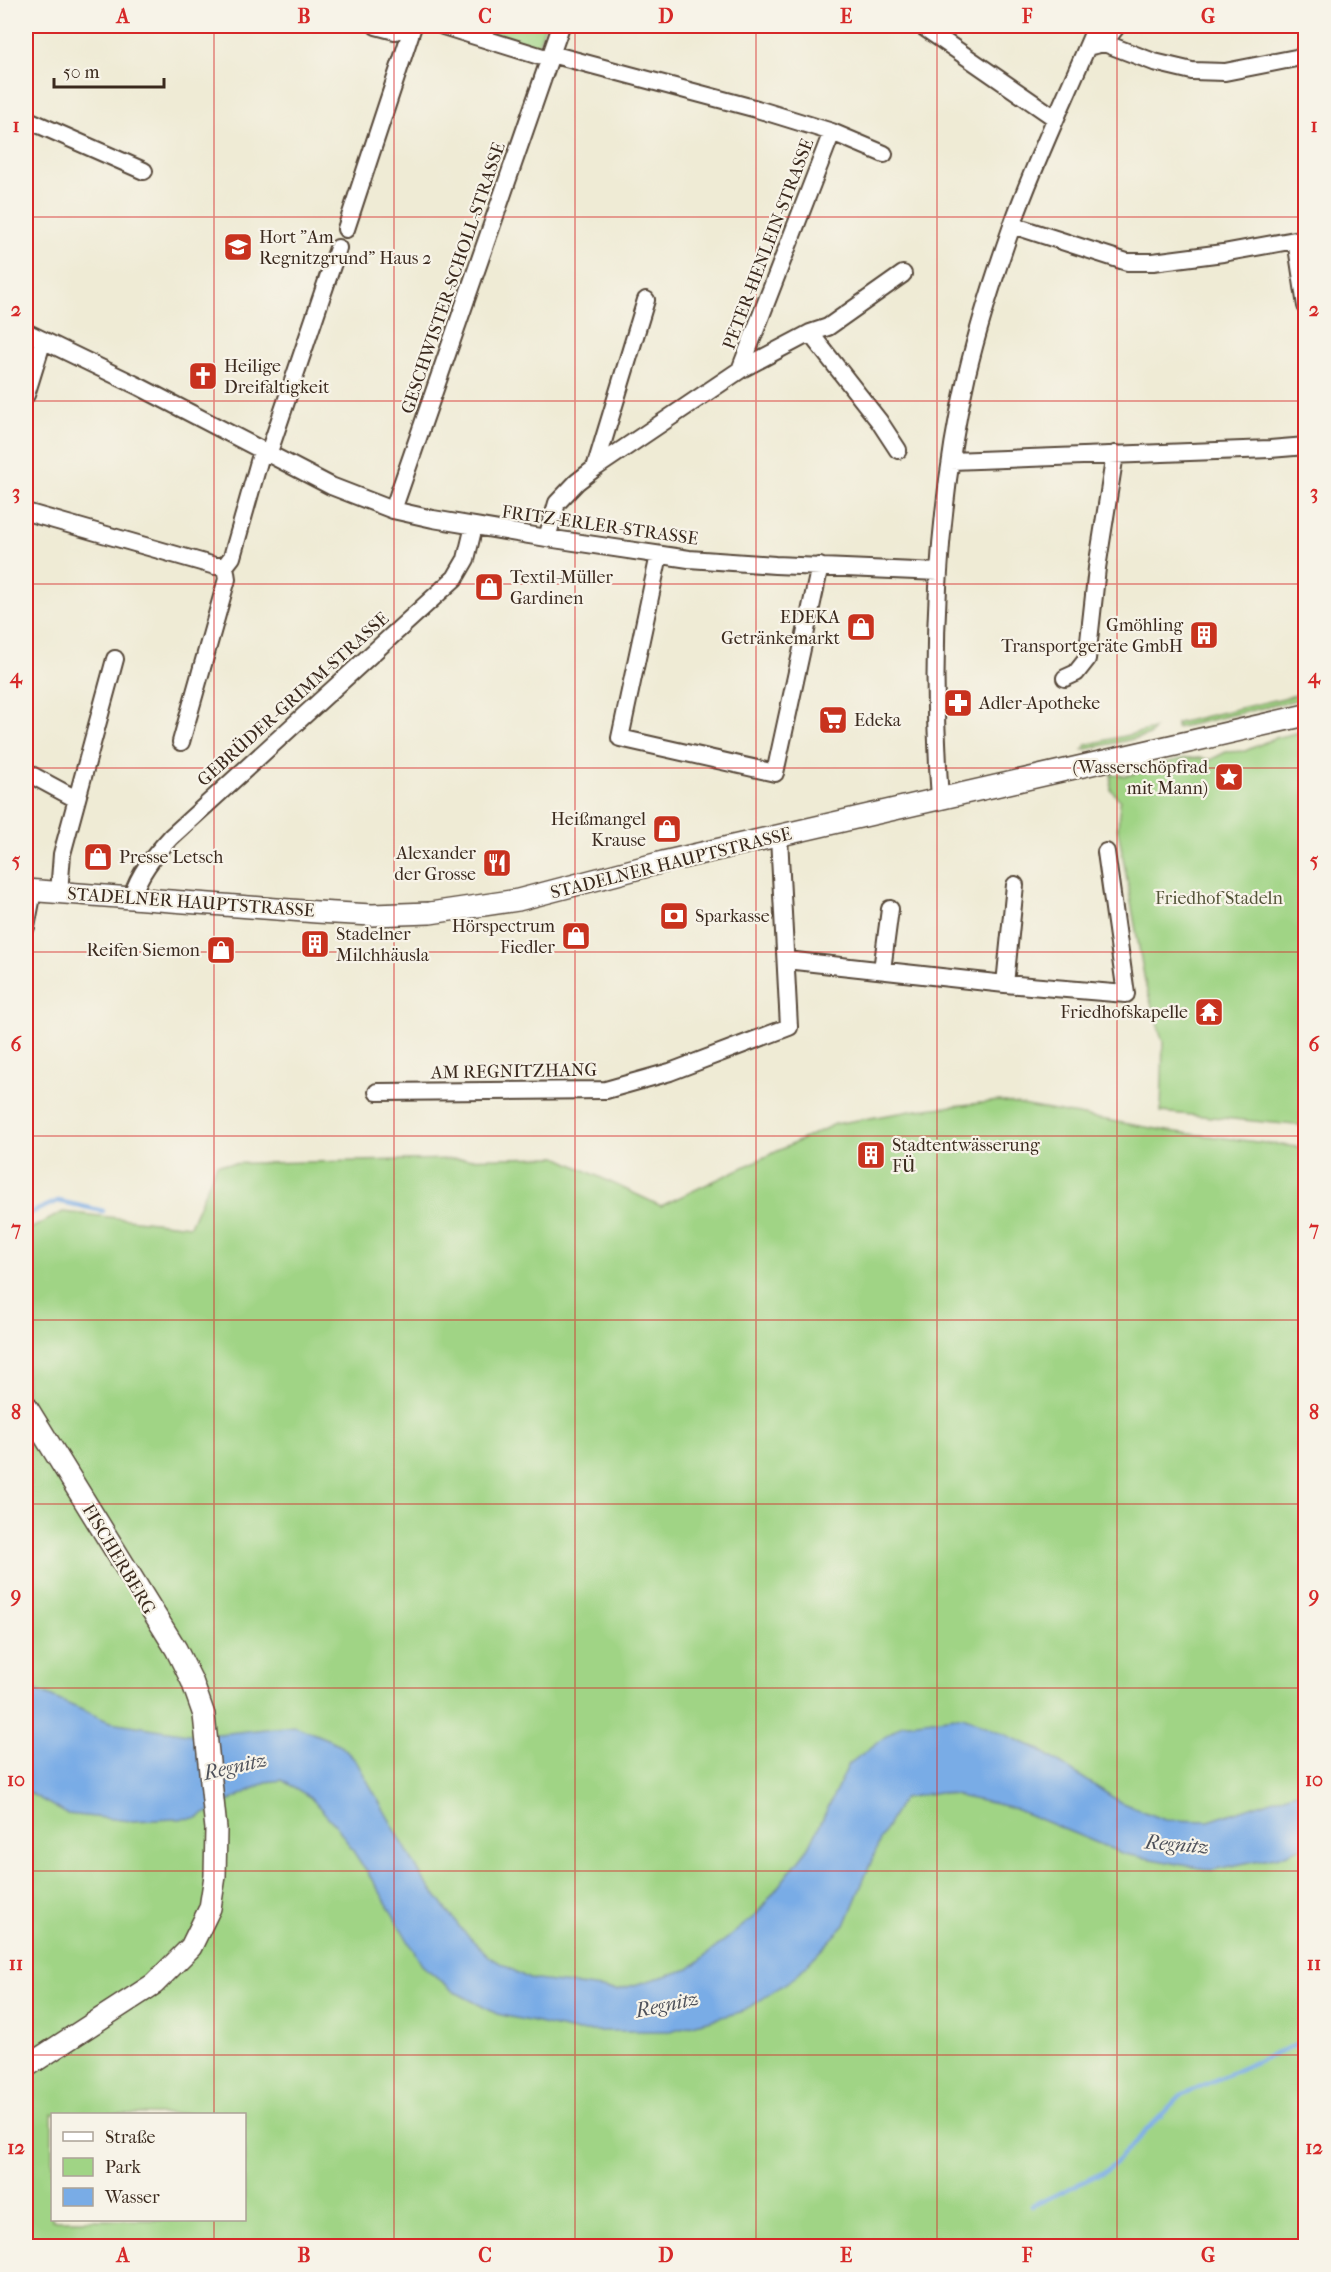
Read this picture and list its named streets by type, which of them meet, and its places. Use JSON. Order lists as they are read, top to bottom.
{
  "streets": {
    "main road": ["STADELNER HAUPTSTRASSE", "FISCHERBERG"],
    "street": [
      "PETER-HENLEIN-STRASSE",
      "GESCHWISTER-SCHOLL-STRASSE",
      "FRITZ-ERLER-STRASSE",
      "GEBRÜDER-GRIMM-STRASSE",
      "AM REGNITZHANG"
    ]
  },
  "crossings": [
    ["PETER-HENLEIN-STRASSE", "GESCHWISTER-SCHOLL-STRASSE"],
    ["GESCHWISTER-SCHOLL-STRASSE", "FRITZ-ERLER-STRASSE"],
    ["FRITZ-ERLER-STRASSE", "GEBRÜDER-GRIMM-STRASSE"],
    ["GEBRÜDER-GRIMM-STRASSE", "STADELNER HAUPTSTRASSE"],
    ["STADELNER HAUPTSTRASSE", "AM REGNITZHANG"]
  ],
  "water": ["Regnitz"],
  "parks": ["Friedhof Stadeln"],
  "places": {
    "school or university": ["Hort \"Am Regnitzgrund\" Haus 2"],
    "church": ["Heilige Dreifaltigkeit"],
    "shop": [
      "Textil-Müller Gardinen",
      "EDEKA Getränkemarkt",
      "Heißmangel Krause",
      "Presse Letsch",
      "Hörspectrum Fiedler",
      "Reifen Siemon"
    ],
    "building": ["Gmöhling Transportgeräte GmbH", "Stadelner Milchhäusla", "Stadtentwässerung FÜ"],
    "pharmacy": ["Adler-Apotheke"],
    "supermarket": ["Edeka"],
    "place": ["(Wasserschöpfrad mit Mann)"],
    "restaurant": ["Alexander der Grosse"],
    "bank": ["Sparkasse"],
    "temple": ["Friedhofskapelle"]
  },
  "legend": ["Straße", "Park", "Wasser"],
  "scale_bar": "50 m",
  "grid": {
    "columns": [
      "A",
      "B",
      "C",
      "D",
      "E",
      "F",
      "G"
    ],
    "rows": [
      "1",
      "2",
      "3",
      "4",
      "5",
      "6",
      "7",
      "8",
      "9",
      "10",
      "11",
      "12"
    ]
  }
}
